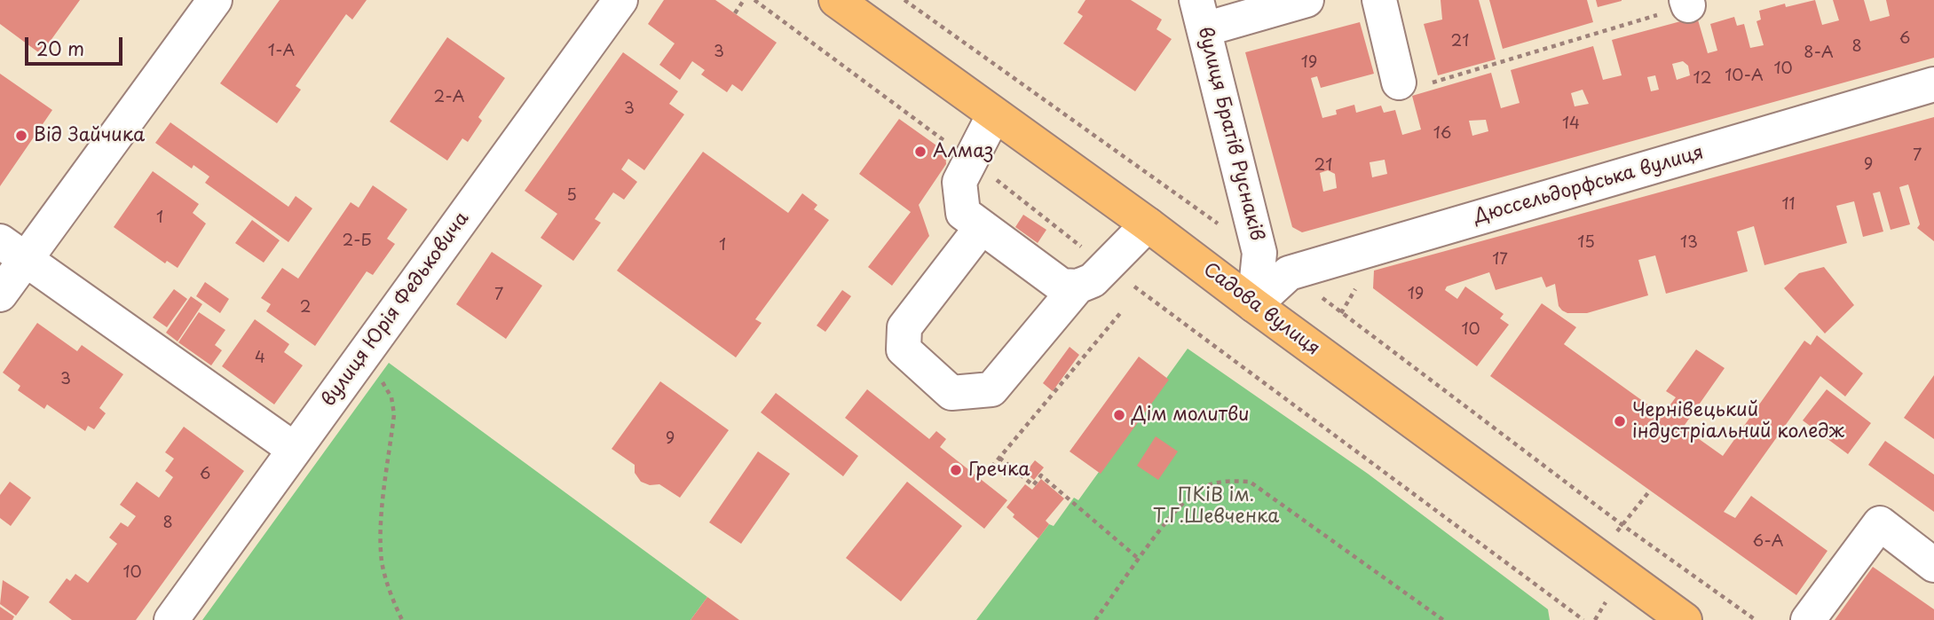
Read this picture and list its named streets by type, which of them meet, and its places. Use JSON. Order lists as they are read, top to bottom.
{
  "streets": {
    "main road": ["Садова вулиця"],
    "street": ["вулиця Братів Руснаків", "Дюссельдорфська вулиця", "вулиця Юрія Федьковича"]
  },
  "crossings": [
    ["вулиця Братів Руснаків", "Дюссельдорфська вулиця"],
    ["вулиця Братів Руснаків", "Садова вулиця"],
    ["Дюссельдорфська вулиця", "Садова вулиця"]
  ],
  "parks": ["ПКіВ ім. Т.Г.Шевченка"],
  "places": [
    "Від Зайчика",
    "Алмаз",
    "Дім молитви",
    "Чернівецький індустріальний коледж",
    "Гречка"
  ],
  "house_numbers": [
    "6",
    "21",
    "8",
    "1-А",
    "3",
    "8-А",
    "19",
    "10",
    "10-А",
    "12",
    "2-А",
    "3",
    "14",
    "16",
    "7",
    "9",
    "21",
    "5",
    "11",
    "1",
    "2-Б",
    "15",
    "13",
    "1",
    "17",
    "19",
    "7",
    "2",
    "10",
    "4",
    "3",
    "9",
    "6",
    "8",
    "6-А",
    "10"
  ],
  "scale_bar": "20 m"
}
